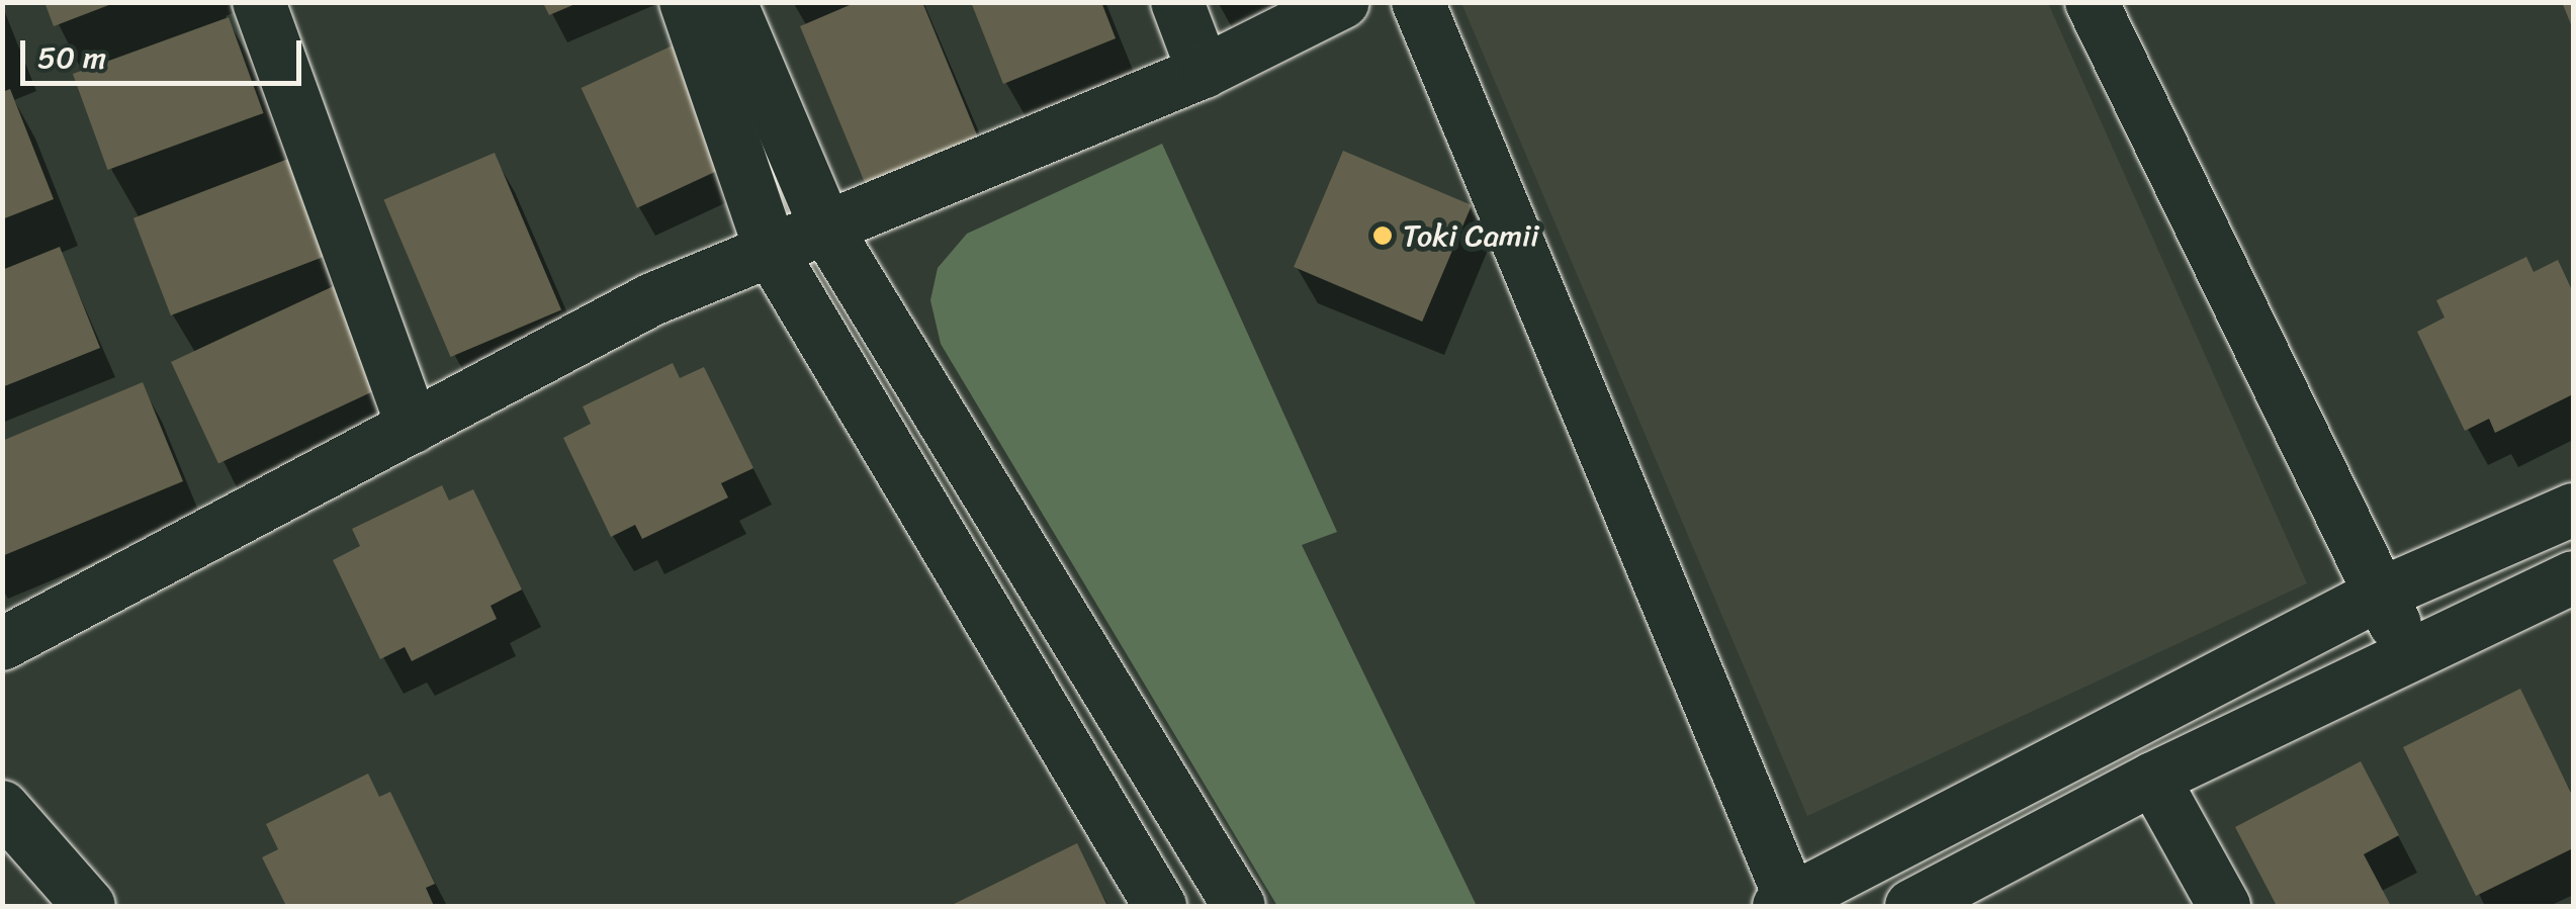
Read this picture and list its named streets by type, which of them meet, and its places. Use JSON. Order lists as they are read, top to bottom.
{
  "places": ["Toki Camii"],
  "scale_bar": "50 m"
}
